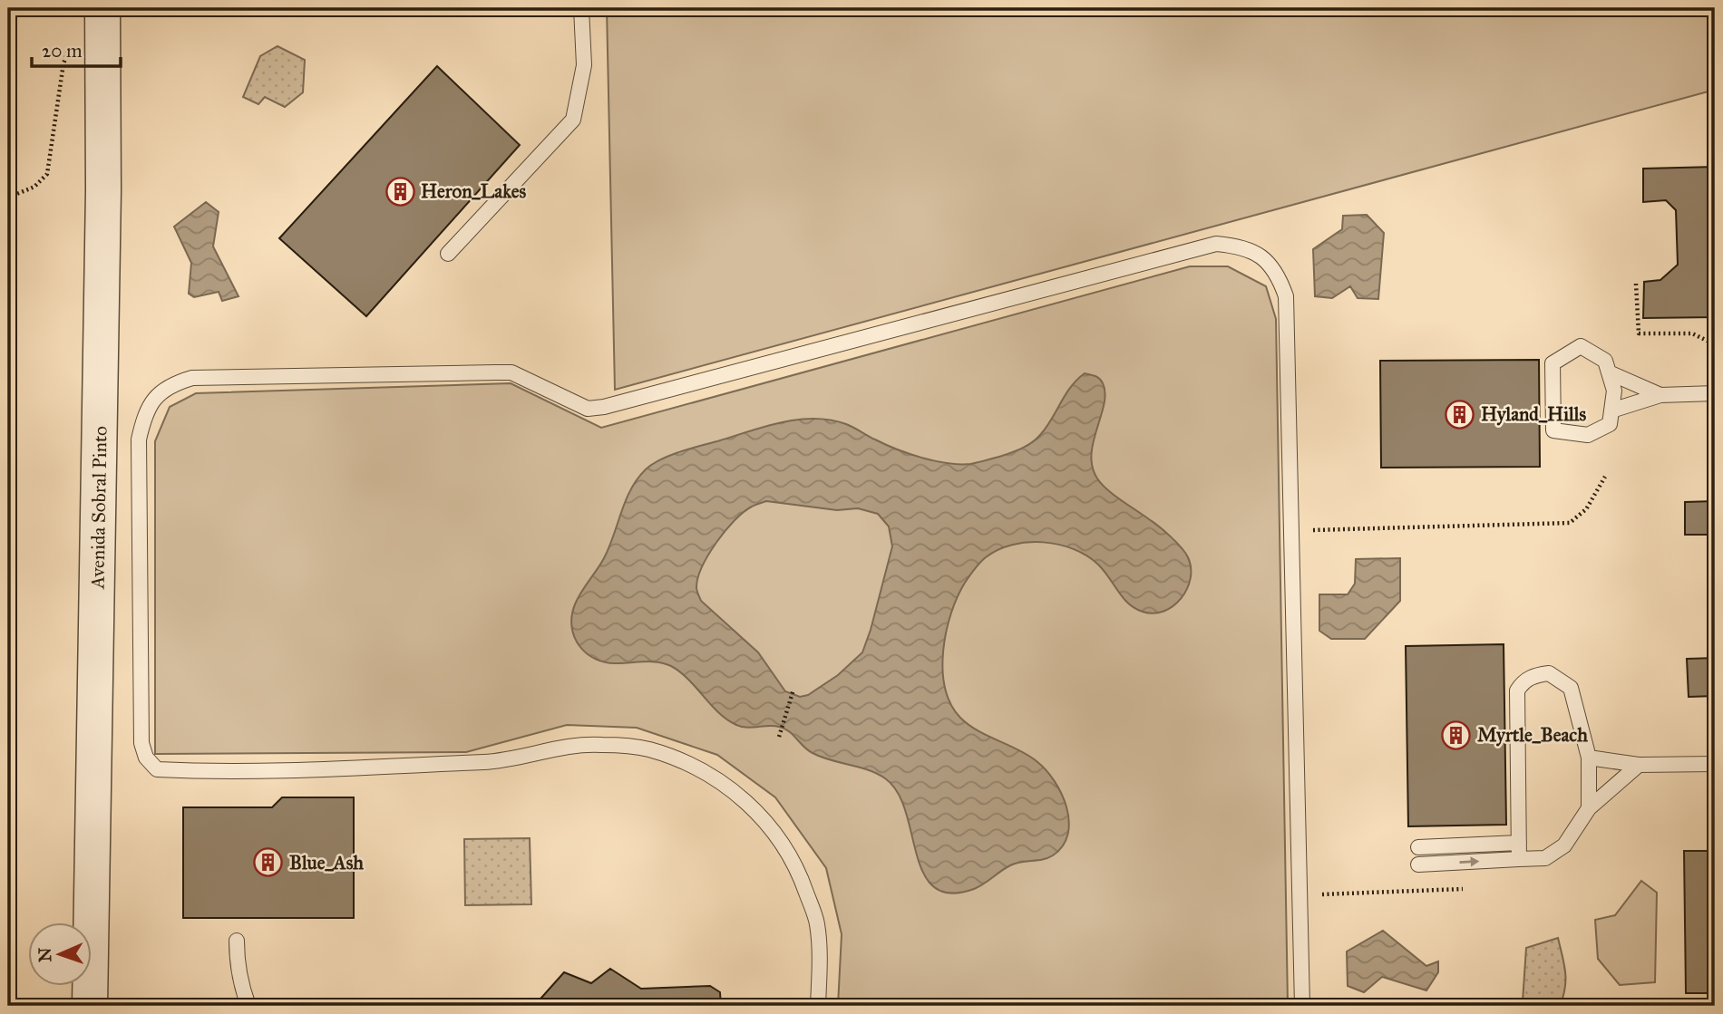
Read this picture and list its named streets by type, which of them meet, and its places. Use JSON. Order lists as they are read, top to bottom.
{
  "streets": {
    "street": ["Avenida Sobral Pinto"]
  },
  "places": {
    "building": [
      "Heron_Lakes",
      "Hyland_Hills",
      "Myrtle_Beach",
      "Blue_Ash"
    ]
  },
  "scale_bar": "20 m",
  "north": "left"
}
